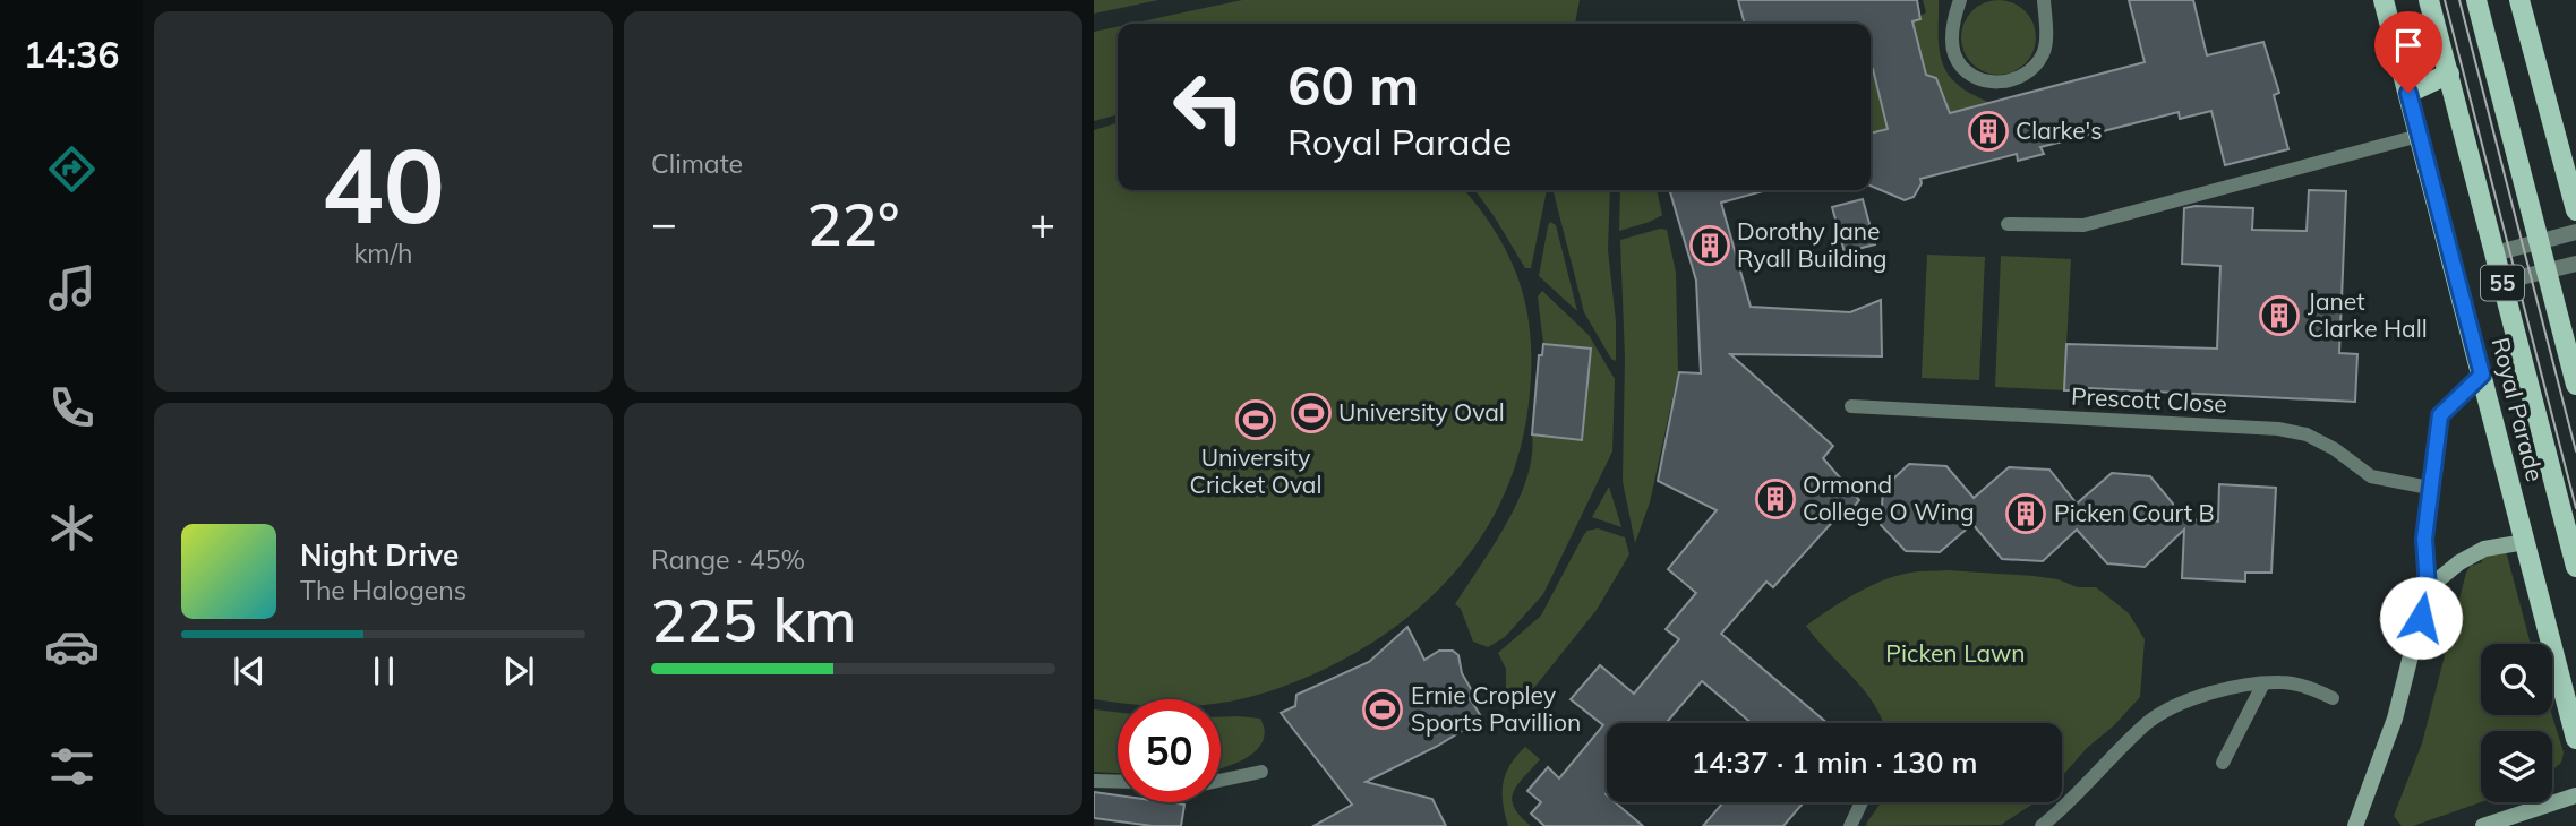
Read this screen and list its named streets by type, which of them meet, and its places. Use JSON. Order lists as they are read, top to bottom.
{
  "streets": {
    "main road": ["55", "Royal Parade"],
    "lane": ["Prescott Close"]
  },
  "parks": ["Picken Lawn"],
  "places": {
    "building": [
      "Clarke's",
      "Dorothy Jane Ryall Building",
      "Janet Clarke Hall",
      "Ormond College O Wing",
      "Picken Court B"
    ],
    "sports": ["University Oval", "University Cricket Oval", "Ernie Cropley Sports Pavillion"]
  },
  "page": {
    "tabs": "14:36",
    "tile": [
      ["40", "km/h"],
      "Climate",
      ["Range · 45%", "225 km"]
    ],
    "turn": ["60 m", "Royal Parade"],
    "heat": ["−", "22°", "+"],
    "song": ["Night Drive", "The Halogens"],
    "limit": "50",
    "trip": "14:37 · 1 min · 130 m"
  }
}
